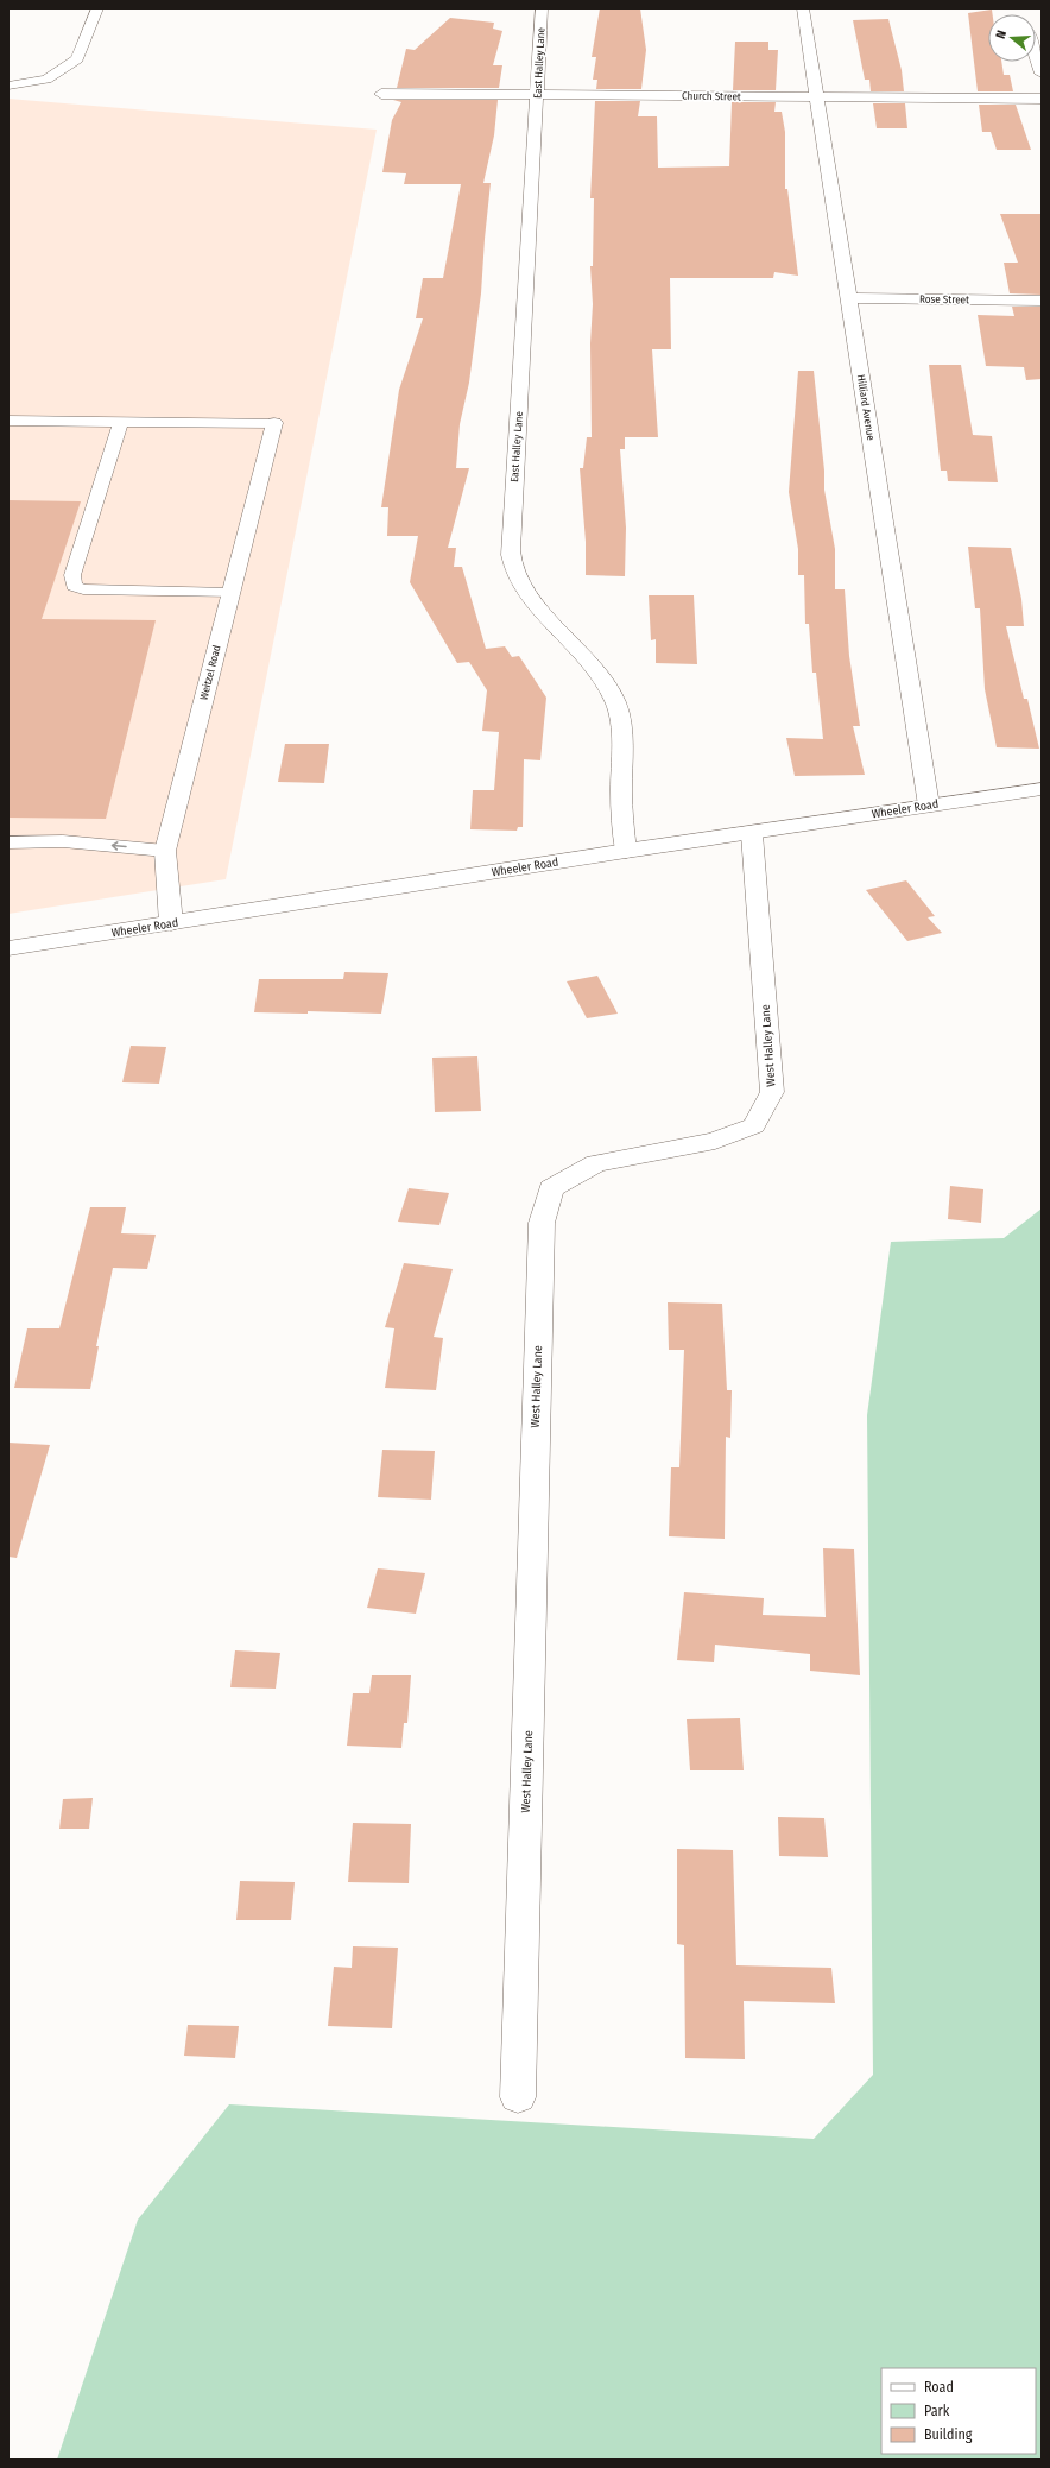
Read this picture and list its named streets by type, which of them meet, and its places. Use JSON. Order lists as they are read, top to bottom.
{
  "streets": {
    "street": [
      "East Halley Lane",
      "Church Street",
      "Rose Street",
      "Hilliard Avenue",
      "Weitzel Road",
      "Wheeler Road",
      "West Halley Lane"
    ]
  },
  "crossings": [
    ["East Halley Lane", "Church Street"],
    ["East Halley Lane", "Wheeler Road"],
    ["Church Street", "Hilliard Avenue"],
    ["Rose Street", "Hilliard Avenue"],
    ["Hilliard Avenue", "Wheeler Road"],
    ["Weitzel Road", "Wheeler Road"],
    ["Wheeler Road", "West Halley Lane"]
  ],
  "legend": ["Road", "Park", "Building"],
  "north": "left"
}
